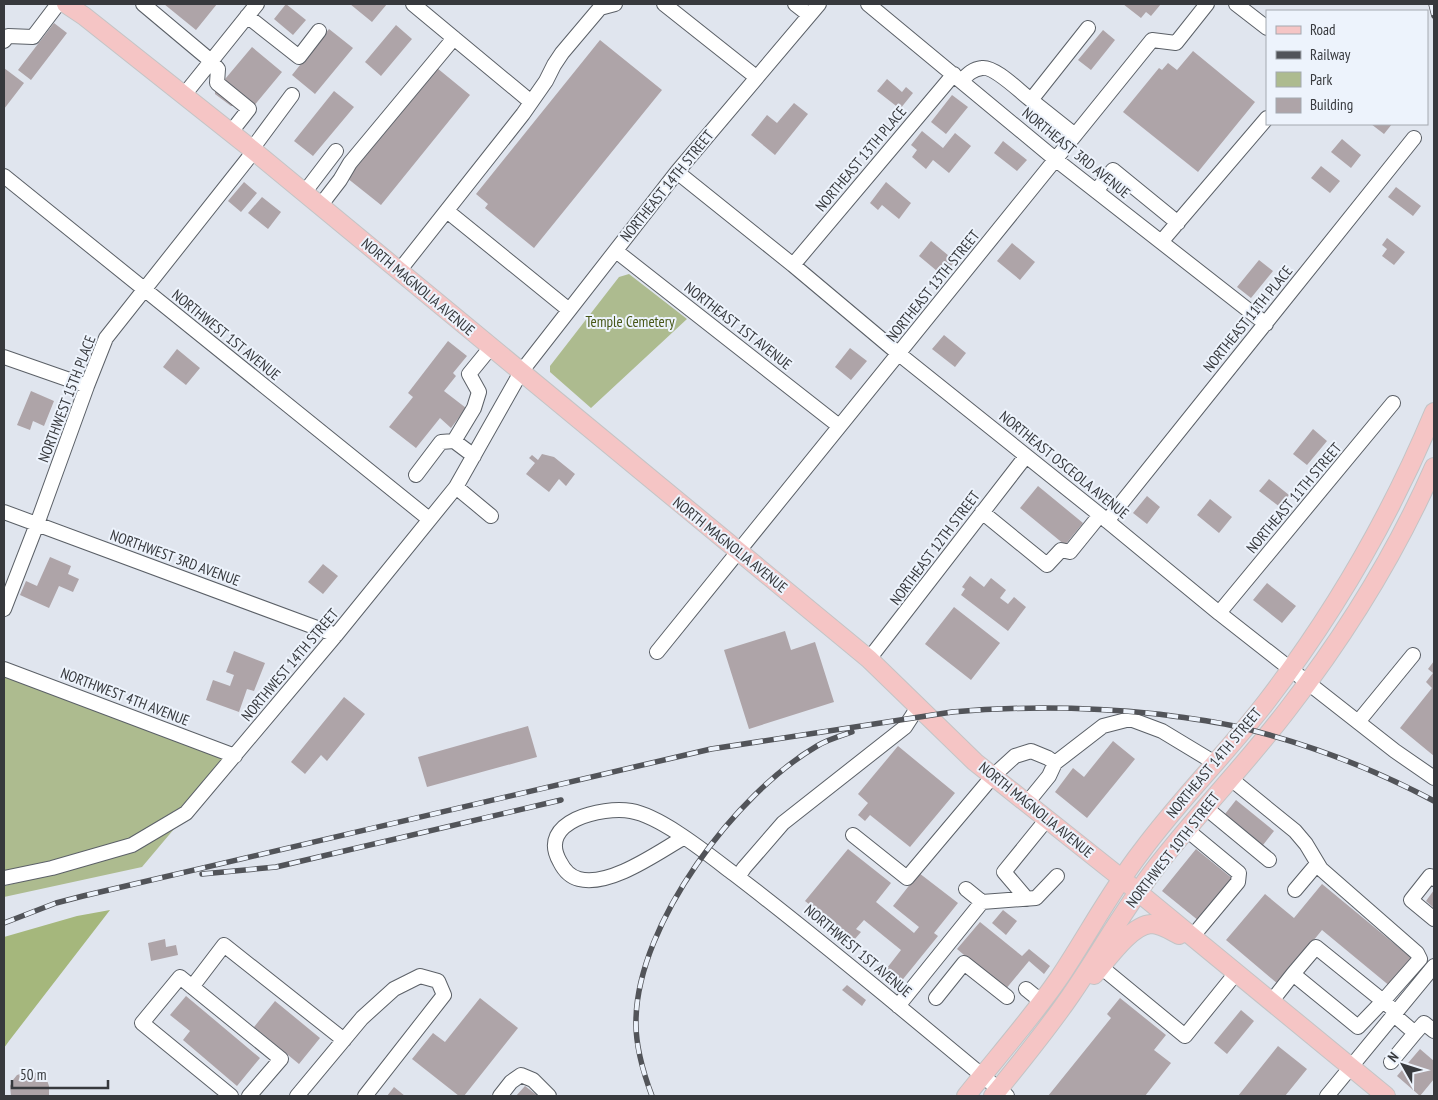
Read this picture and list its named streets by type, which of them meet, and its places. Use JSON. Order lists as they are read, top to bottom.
{
  "streets": {
    "main road": ["NORTHEAST 14TH STREET", "NORTH MAGNOLIA AVENUE", "NORTHWEST 10TH STREET"],
    "street": [
      "NORTHEAST 3RD AVENUE",
      "NORTHEAST 13TH PLACE",
      "NORTHEAST 13TH STREET",
      "NORTHEAST 11TH PLACE",
      "NORTHEAST 1ST AVENUE",
      "NORTHWEST 1ST AVENUE",
      "NORTHWEST 15TH PLACE",
      "NORTHEAST OSCEOLA AVENUE",
      "NORTHEAST 11TH STREET",
      "NORTHEAST 12TH STREET",
      "NORTHWEST 3RD AVENUE",
      "NORTHWEST 14TH STREET",
      "NORTHWEST 4TH AVENUE"
    ]
  },
  "crossings": [
    ["NORTHEAST 3RD AVENUE", "NORTHEAST 13TH PLACE"],
    ["NORTHEAST 3RD AVENUE", "NORTHEAST 13TH STREET"],
    ["NORTHEAST 3RD AVENUE", "NORTHEAST 11TH PLACE"],
    ["NORTHEAST 13TH PLACE", "NORTHEAST OSCEOLA AVENUE"],
    ["NORTHEAST 14TH STREET", "NORTH MAGNOLIA AVENUE"],
    ["NORTHEAST 14TH STREET", "NORTHEAST 1ST AVENUE"],
    ["NORTHEAST 14TH STREET", "NORTHWEST 1ST AVENUE"],
    ["NORTHEAST 14TH STREET", "NORTHEAST OSCEOLA AVENUE"],
    ["NORTHEAST 14TH STREET", "NORTHWEST 14TH STREET"],
    ["NORTHEAST 13TH STREET", "NORTH MAGNOLIA AVENUE"],
    ["NORTHEAST 13TH STREET", "NORTHEAST 1ST AVENUE"],
    ["NORTHEAST 13TH STREET", "NORTHEAST OSCEOLA AVENUE"],
    ["NORTH MAGNOLIA AVENUE", "NORTHWEST 15TH PLACE"],
    ["NORTH MAGNOLIA AVENUE", "NORTHEAST 12TH STREET"],
    ["NORTH MAGNOLIA AVENUE", "NORTHWEST 14TH STREET"],
    ["NORTH MAGNOLIA AVENUE", "NORTHWEST 10TH STREET"],
    ["NORTHEAST 11TH PLACE", "NORTHEAST OSCEOLA AVENUE"],
    ["NORTHEAST 11TH PLACE", "NORTHEAST 12TH STREET"],
    ["NORTHWEST 1ST AVENUE", "NORTHWEST 15TH PLACE"],
    ["NORTHWEST 1ST AVENUE", "NORTHWEST 14TH STREET"],
    ["NORTHWEST 1ST AVENUE", "NORTHWEST 10TH STREET"],
    ["NORTHWEST 15TH PLACE", "NORTHWEST 3RD AVENUE"],
    ["NORTHEAST OSCEOLA AVENUE", "NORTHEAST 11TH STREET"],
    ["NORTHEAST OSCEOLA AVENUE", "NORTHEAST 12TH STREET"],
    ["NORTHEAST OSCEOLA AVENUE", "NORTHWEST 10TH STREET"],
    ["NORTHWEST 3RD AVENUE", "NORTHWEST 14TH STREET"],
    ["NORTHWEST 14TH STREET", "NORTHWEST 4TH AVENUE"]
  ],
  "parks": ["Temple Cemetery"],
  "legend": [
    "Road",
    "Railway",
    "Park",
    "Building"
  ],
  "scale_bar": "50 m",
  "north": "top left"
}
